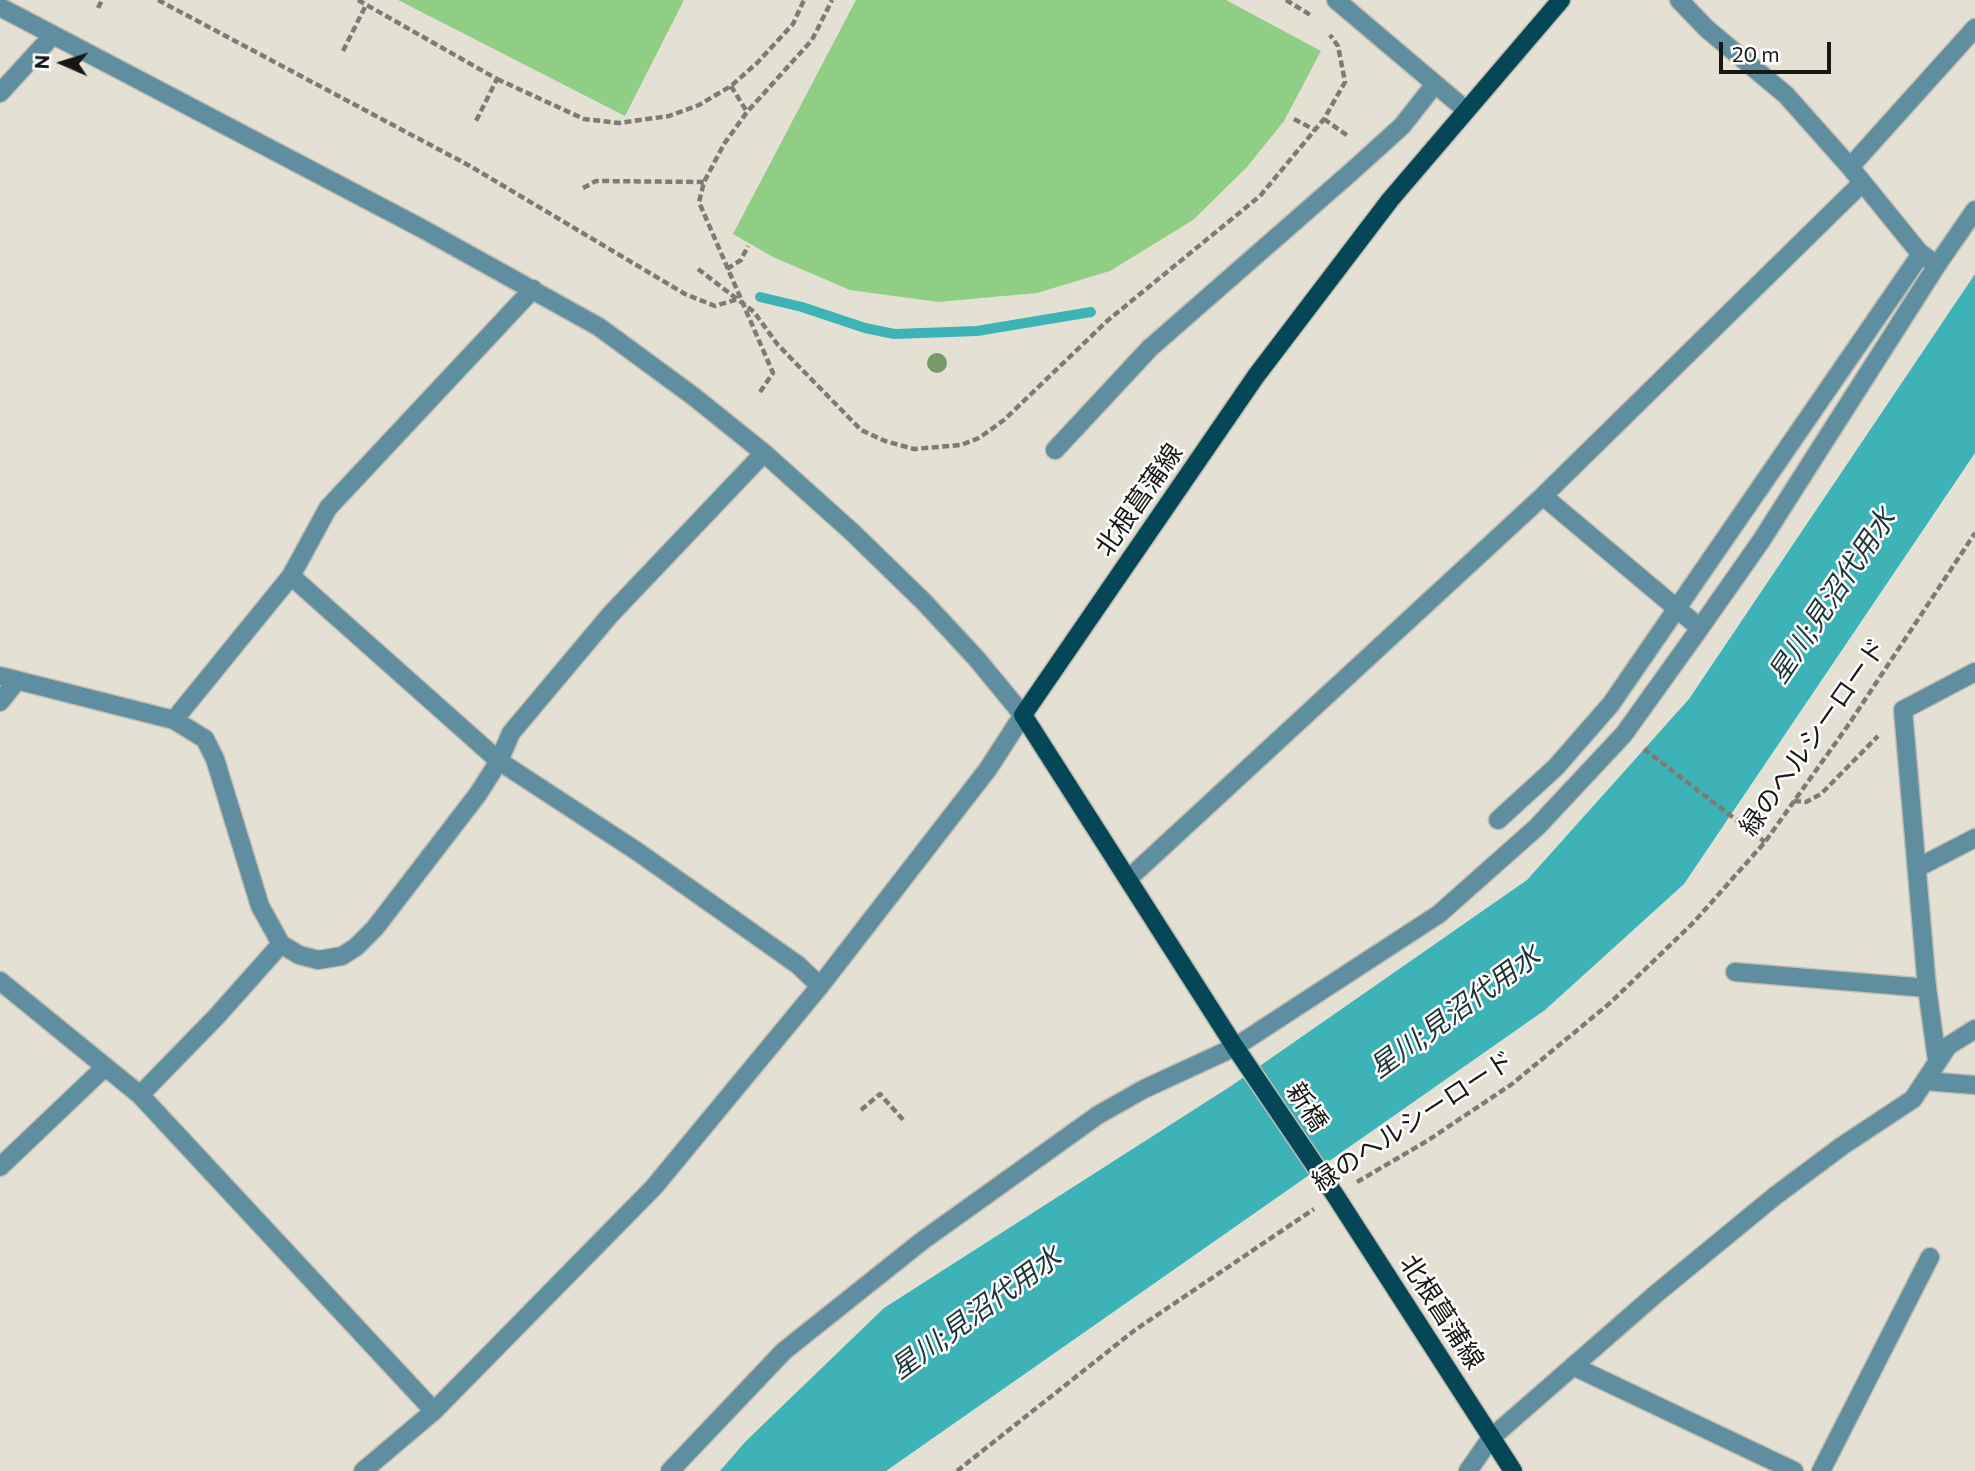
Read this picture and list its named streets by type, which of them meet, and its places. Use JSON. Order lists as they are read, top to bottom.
{
  "streets": {
    "main road": ["北根菖蒲線", "新橋"],
    "path": ["緑のヘルシーロード"]
  },
  "crossings": [
    ["北根菖蒲線", "緑のヘルシーロード"],
    ["北根菖蒲線", "新橋"],
    ["緑のヘルシーロード", "新橋"]
  ],
  "water": ["星川;見沼代用水"],
  "scale_bar": "20 m",
  "north": "left"
}
